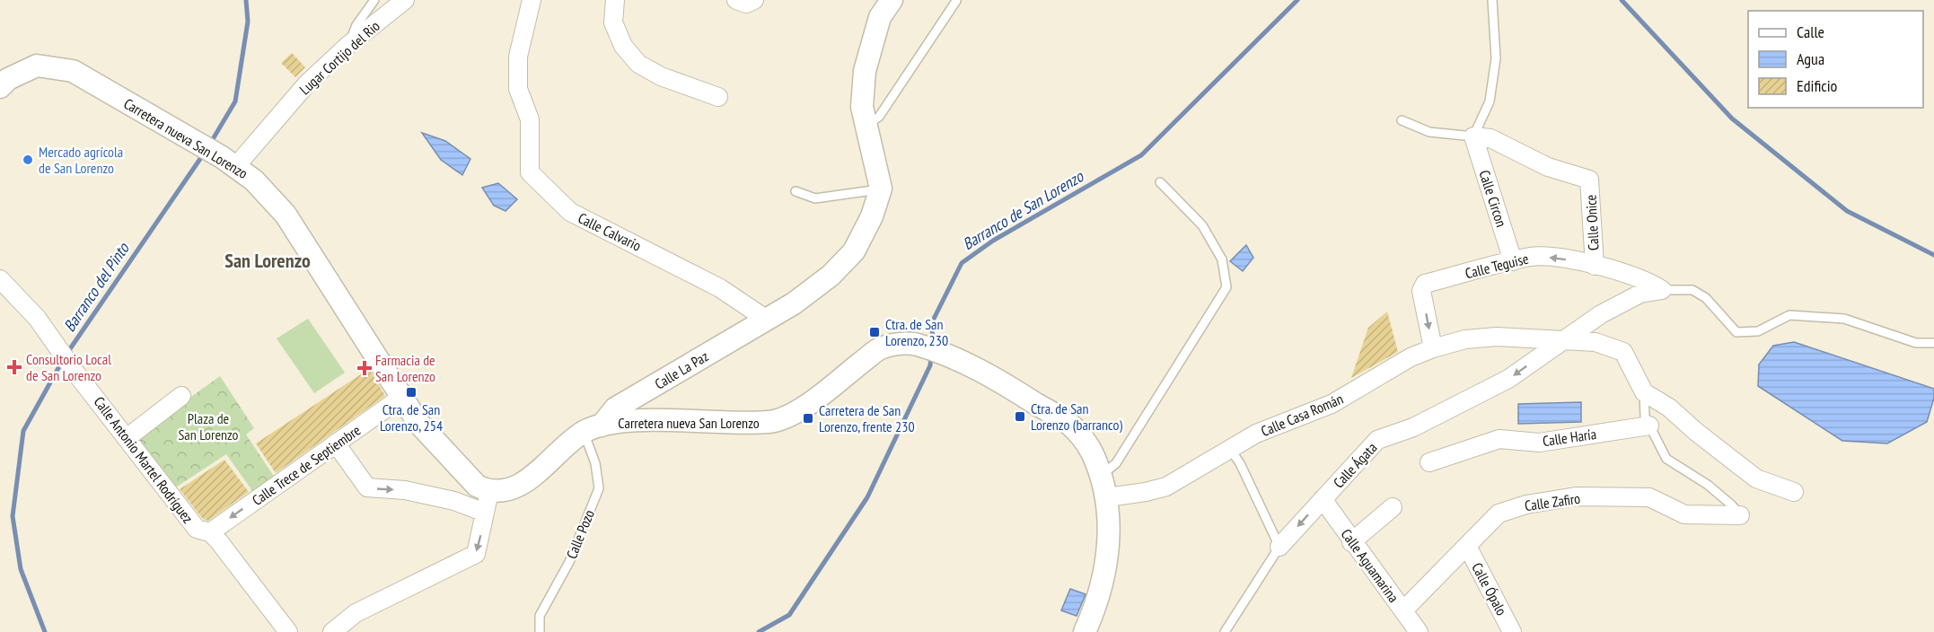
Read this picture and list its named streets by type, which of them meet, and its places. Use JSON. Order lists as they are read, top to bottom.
{
  "streets": {
    "street": [
      "Lugar Cortijo del Rio",
      "Carretera nueva San Lorenzo",
      "Calle Circon",
      "Calle Onice",
      "Calle Calvario",
      "Calle Teguise",
      "Calle La Paz",
      "Calle Casa Román",
      "Calle Haría",
      "Calle Antonio Martel Rodríguez",
      "Calle Trece de Septiembre",
      "Calle Ágata",
      "Calle Zafiro",
      "Calle Aguamarina",
      "Calle Ópalo"
    ],
    "lane": ["Calle Pozo"]
  },
  "crossings": [
    ["Lugar Cortijo del Rio", "Carretera nueva San Lorenzo"],
    ["Carretera nueva San Lorenzo", "Calle La Paz"],
    ["Carretera nueva San Lorenzo", "Calle Casa Román"],
    ["Carretera nueva San Lorenzo", "Calle Trece de Septiembre"],
    ["Carretera nueva San Lorenzo", "Calle Pozo"],
    ["Calle Circon", "Calle Onice"],
    ["Calle Circon", "Calle Teguise"],
    ["Calle Onice", "Calle Teguise"],
    ["Calle Calvario", "Calle La Paz"],
    ["Calle Teguise", "Calle Casa Román"],
    ["Calle La Paz", "Calle Pozo"],
    ["Calle Casa Román", "Calle Ágata"],
    ["Calle Antonio Martel Rodríguez", "Calle Trece de Septiembre"],
    ["Calle Ágata", "Calle Aguamarina"],
    ["Calle Zafiro", "Calle Aguamarina"],
    ["Calle Zafiro", "Calle Ópalo"]
  ],
  "one_way": ["Calle Ágata"],
  "districts": ["San Lorenzo"],
  "water": ["Barranco de San Lorenzo", "Barranco del Pinto"],
  "parks": ["Plaza de San Lorenzo"],
  "places": {
    "other": ["Mercado agrícola de San Lorenzo"],
    "transit": [
      "Ctra. de San Lorenzo, 230",
      "Ctra. de San Lorenzo, 254",
      "Ctra. de San Lorenzo (barranco)",
      "Carretera de San Lorenzo, frente 230"
    ],
    "health": ["Consultorio Local de San Lorenzo", "Farmacia de San Lorenzo"]
  },
  "legend": ["Calle", "Agua", "Edificio"]
}
